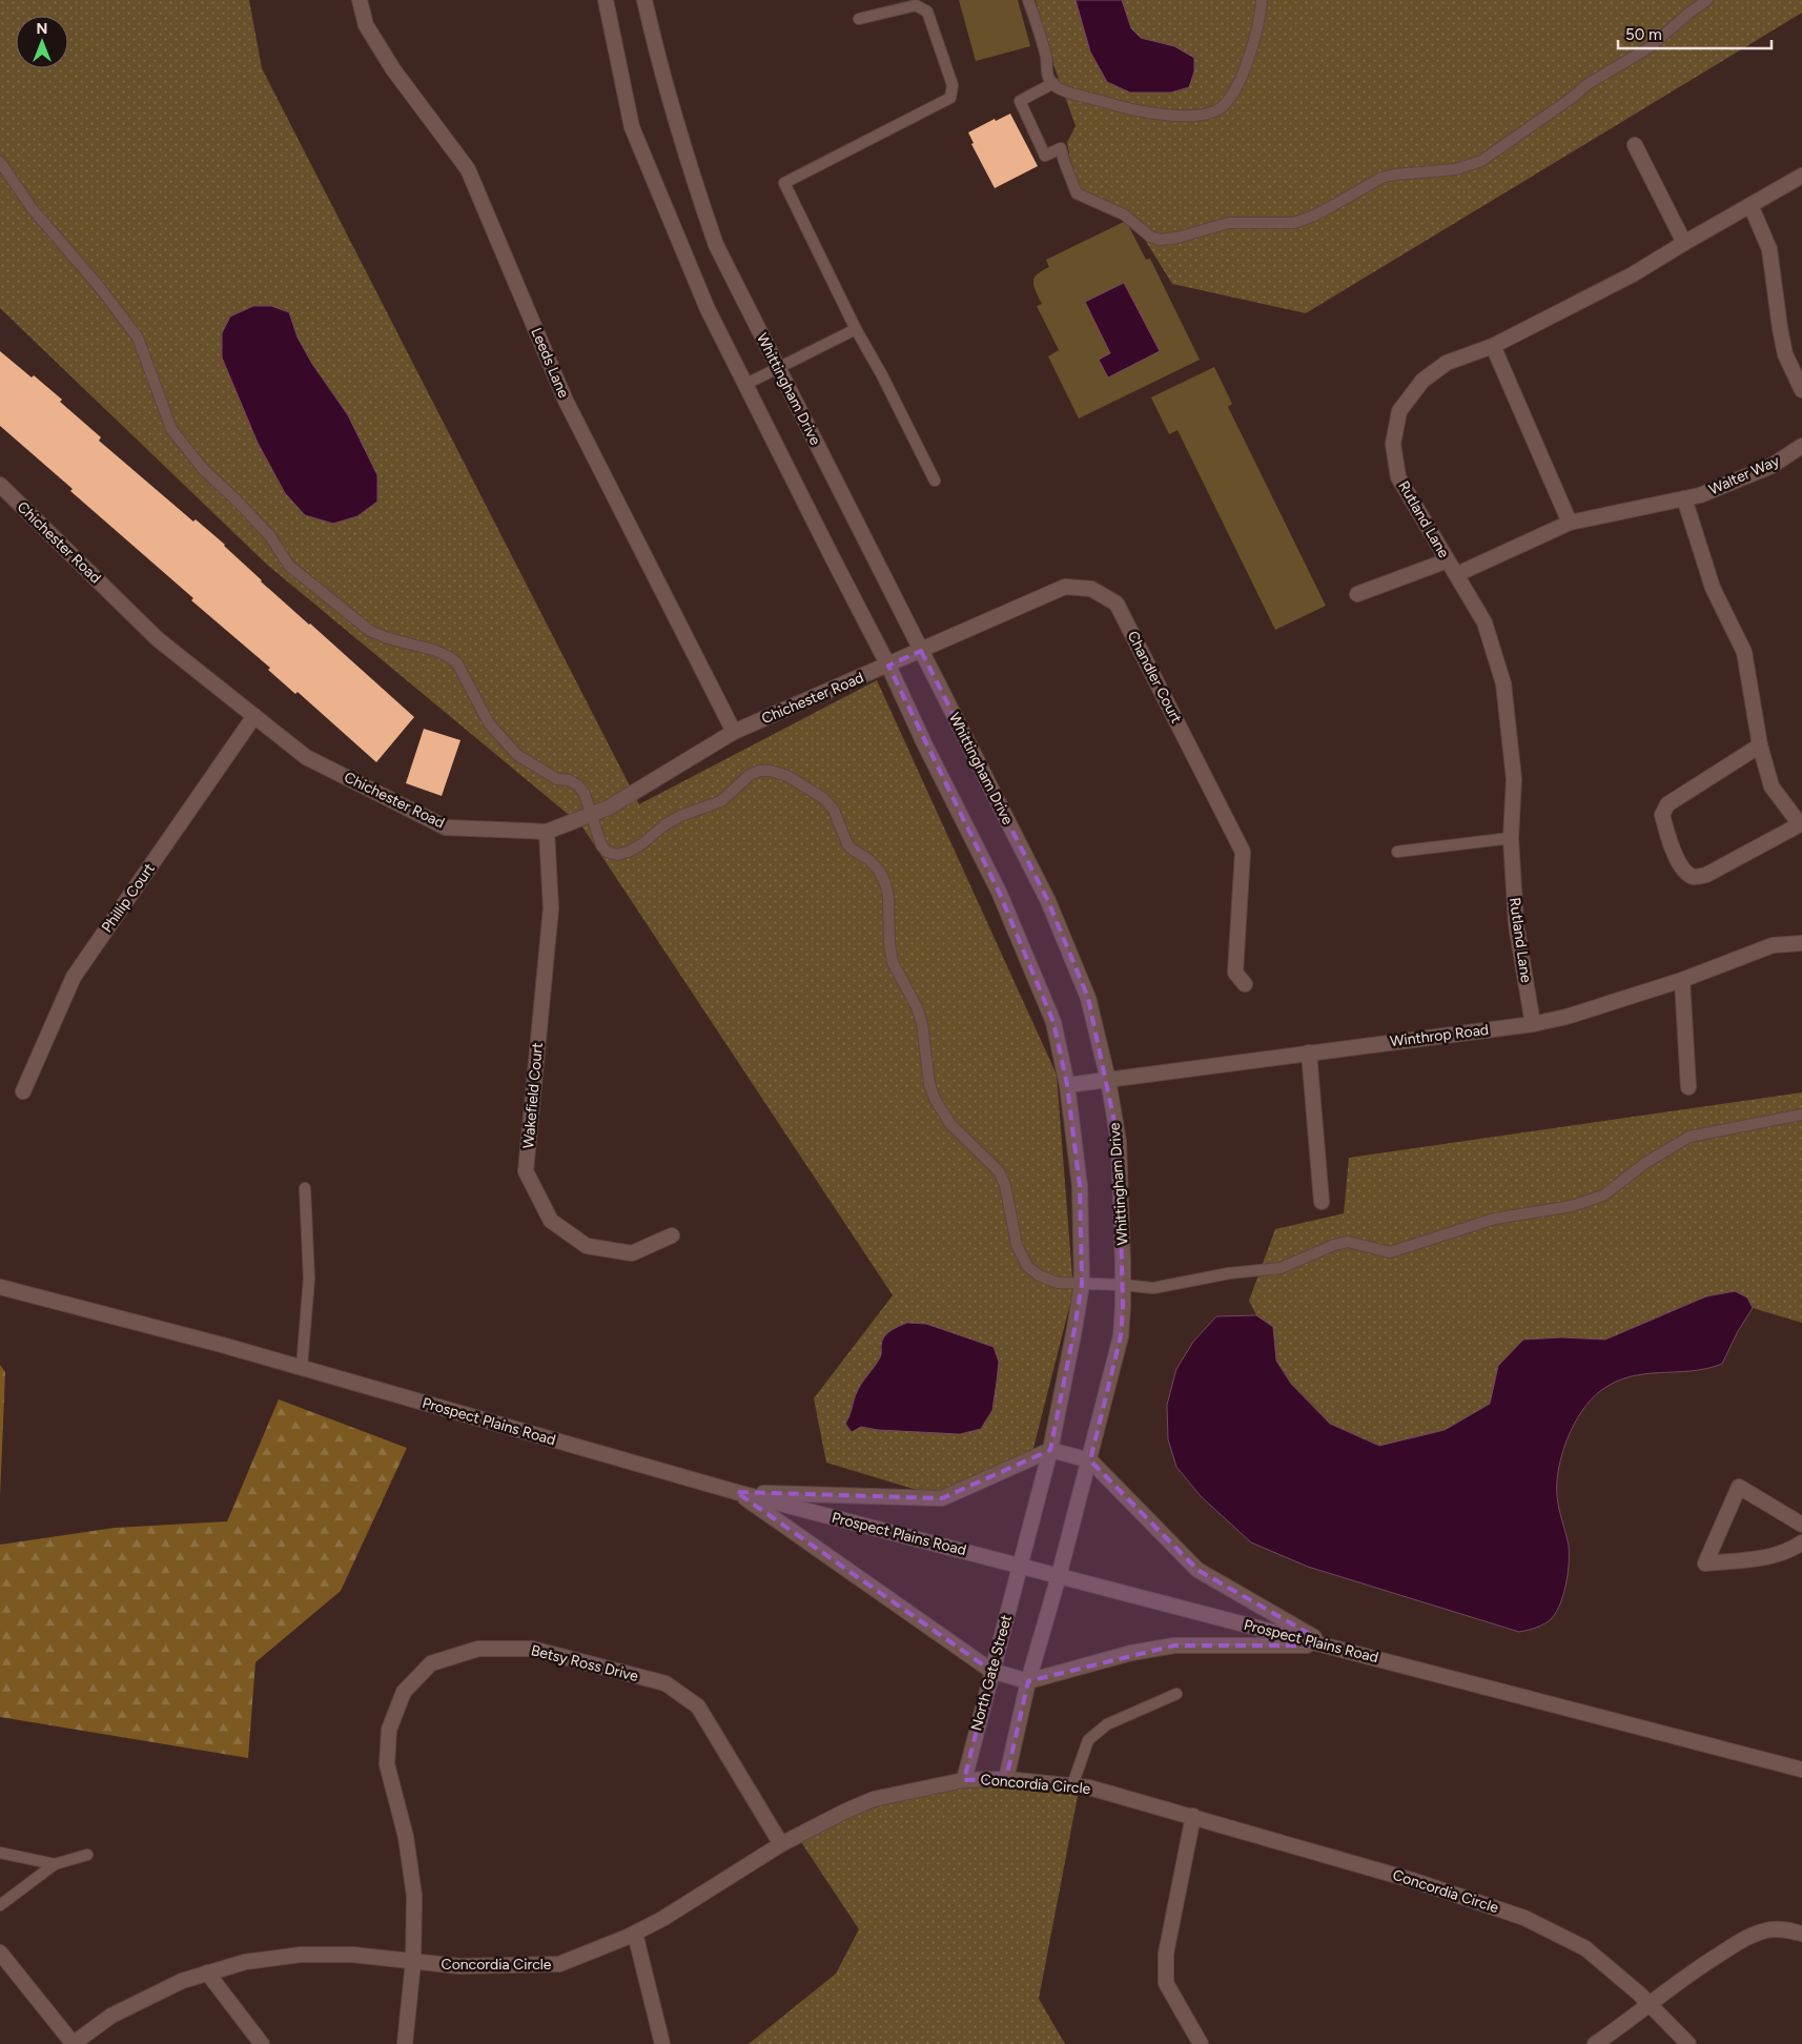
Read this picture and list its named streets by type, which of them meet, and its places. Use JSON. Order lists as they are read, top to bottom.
{
  "streets": {
    "street": [
      "Leeds Lane",
      "Whittingham Drive",
      "Walter Way",
      "Rutland Lane",
      "Chichester Road",
      "Chandler Court",
      "Phillip Court",
      "Winthrop Road",
      "Wakefield Court",
      "Prospect Plains Road",
      "Betsy Ross Drive",
      "North Gate Street",
      "Concordia Circle"
    ]
  },
  "crossings": [
    ["Leeds Lane", "Chichester Road"],
    ["Whittingham Drive", "Chandler Court"],
    ["Whittingham Drive", "Winthrop Road"],
    ["Whittingham Drive", "Prospect Plains Road"],
    ["Walter Way", "Rutland Lane"],
    ["Rutland Lane", "Winthrop Road"],
    ["Chichester Road", "Chandler Court"],
    ["Chichester Road", "Phillip Court"],
    ["Chichester Road", "Wakefield Court"],
    ["Prospect Plains Road", "North Gate Street"],
    ["Betsy Ross Drive", "Concordia Circle"],
    ["North Gate Street", "Concordia Circle"]
  ],
  "scale_bar": "50 m",
  "north": "top"
}
